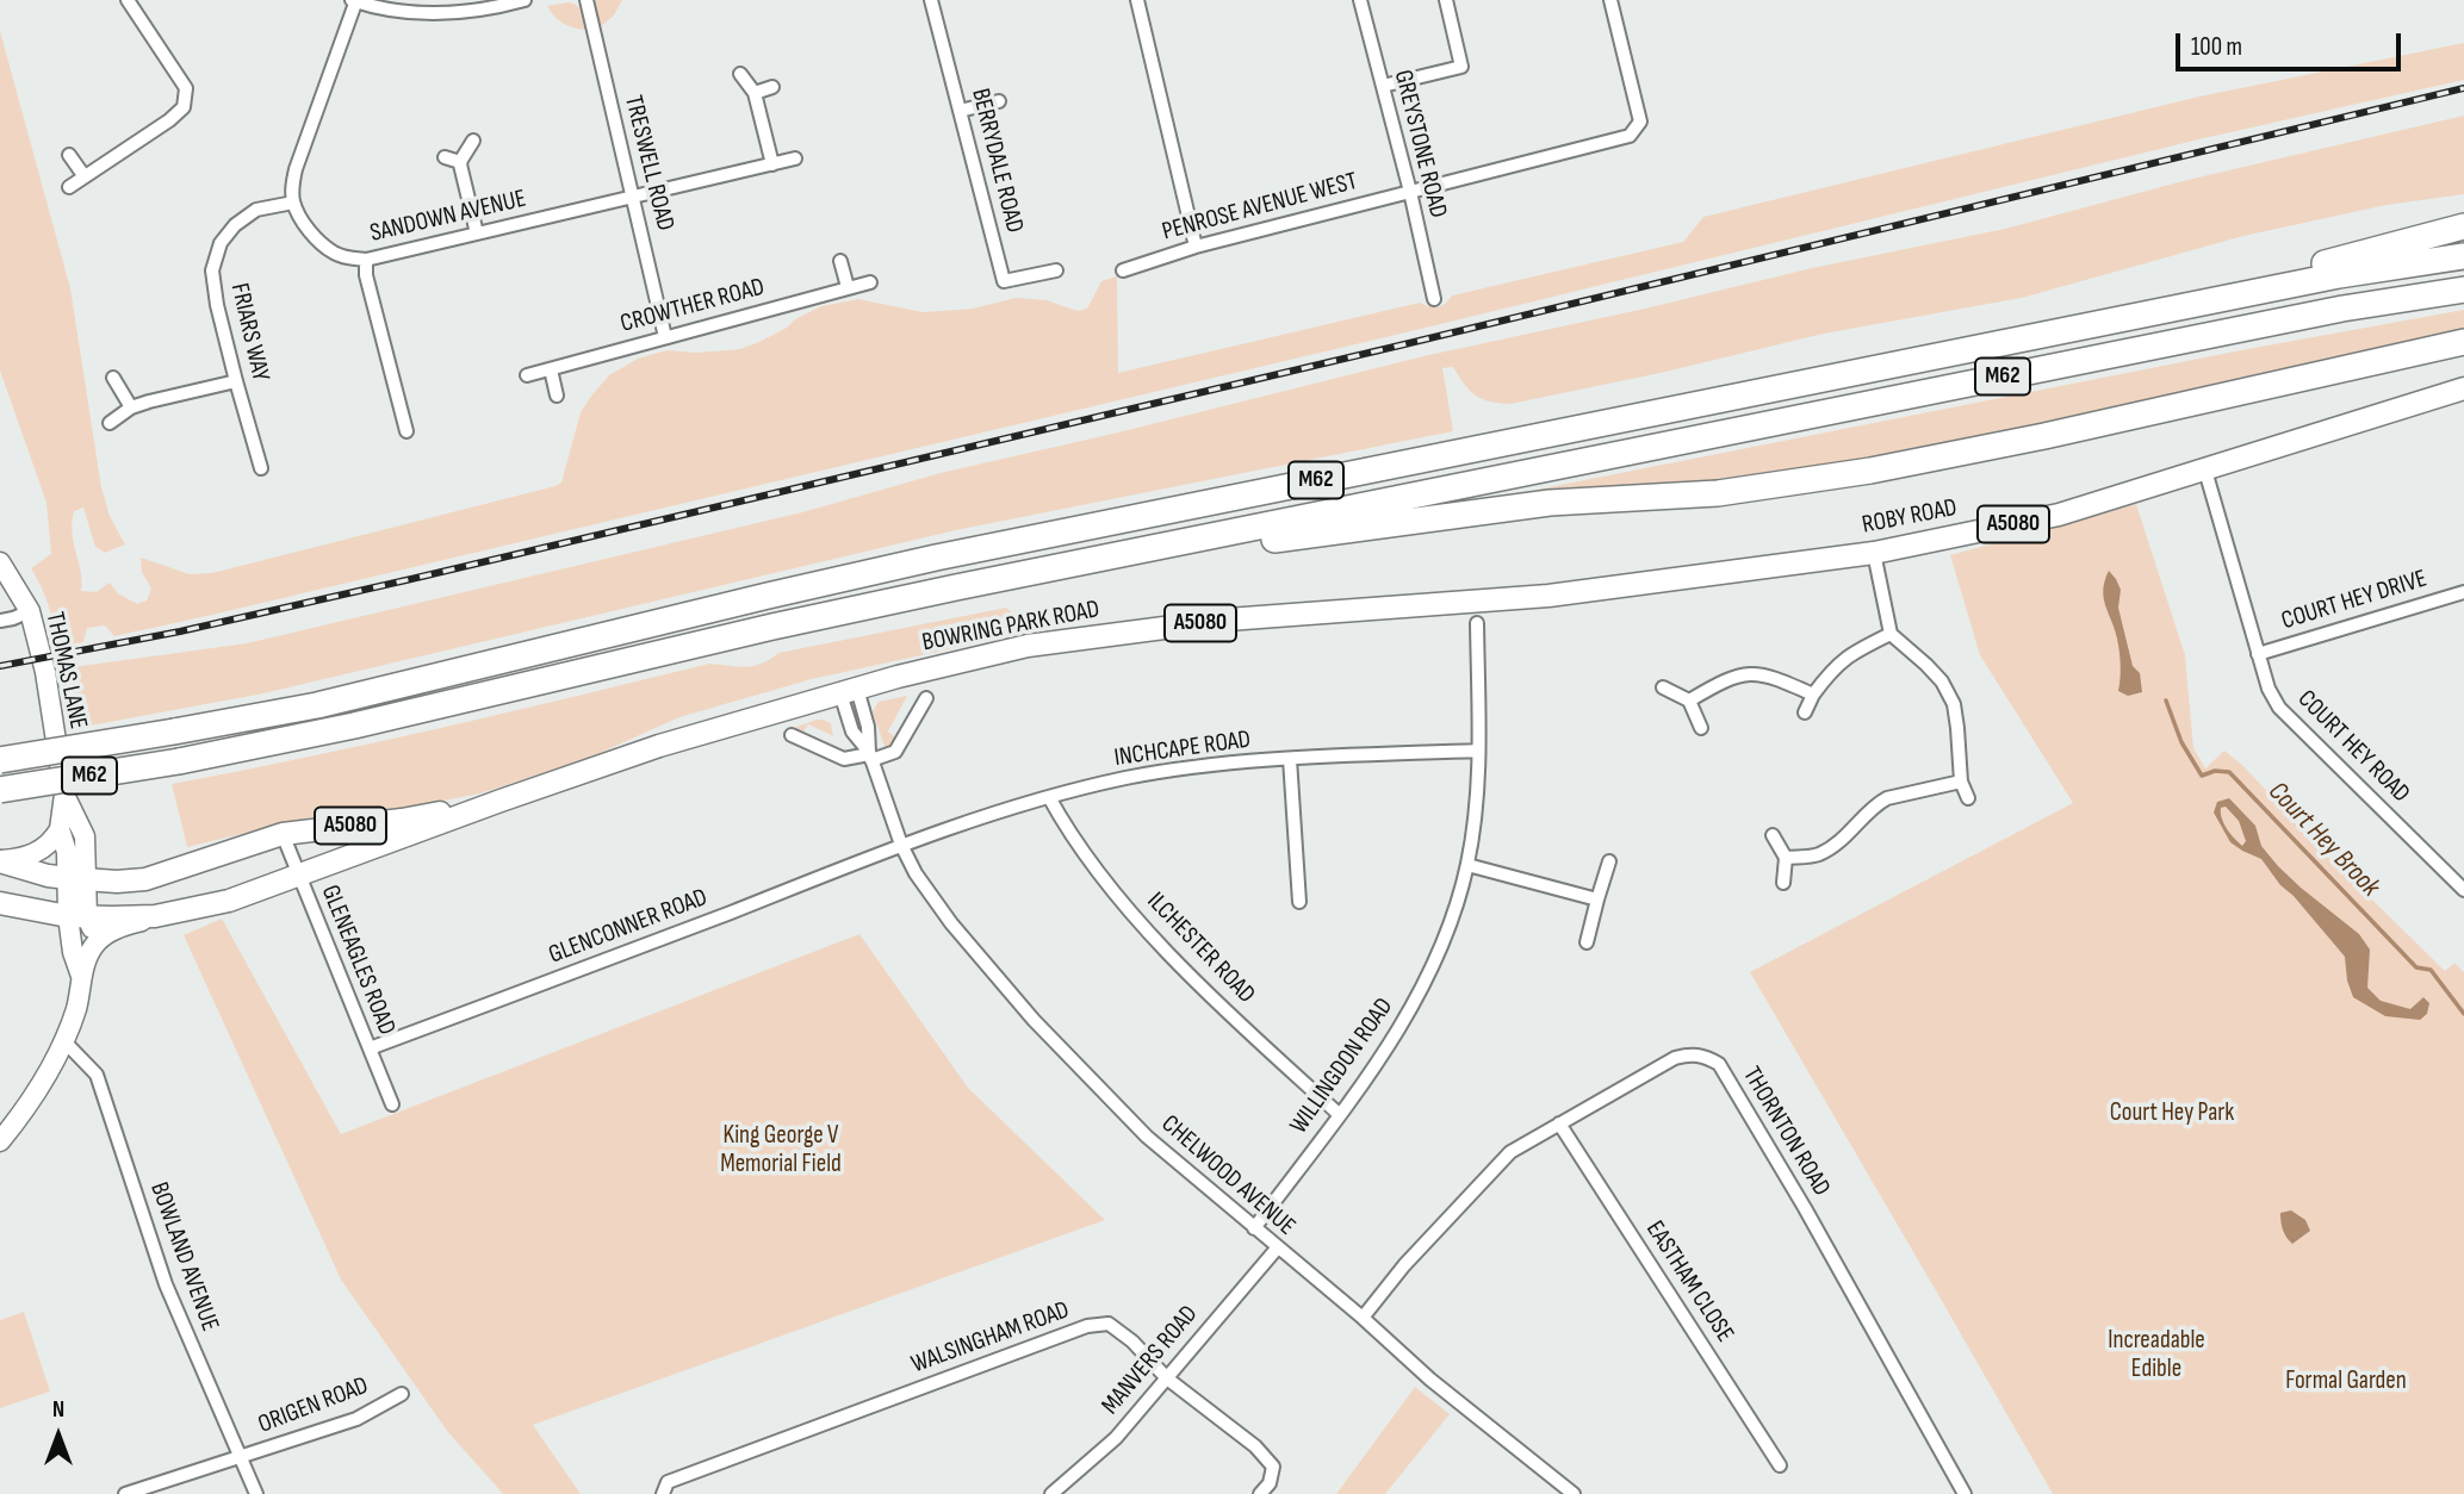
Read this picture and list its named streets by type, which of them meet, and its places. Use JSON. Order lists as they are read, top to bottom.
{
  "streets": {
    "highway": ["M62"],
    "main road": ["ROBY ROAD", "A5080", "BOWRING PARK ROAD"],
    "street": [
      "GREYSTONE ROAD",
      "BERRYDALE ROAD",
      "TRESWELL ROAD",
      "PENROSE AVENUE WEST",
      "SANDOWN AVENUE",
      "CROWTHER ROAD",
      "FRIARS WAY",
      "COURT HEY DRIVE",
      "THOMAS LANE",
      "COURT HEY ROAD",
      "INCHCAPE ROAD",
      "GLENCONNER ROAD",
      "ILCHESTER ROAD",
      "GLENEAGLES ROAD",
      "WILLINGDON ROAD",
      "THORNTON ROAD",
      "CHELWOOD AVENUE",
      "BOWLAND AVENUE",
      "EASTHAM CLOSE",
      "WALSINGHAM ROAD",
      "MANVERS ROAD",
      "ORIGEN ROAD"
    ]
  },
  "crossings": [
    ["GREYSTONE ROAD", "PENROSE AVENUE WEST"],
    ["TRESWELL ROAD", "SANDOWN AVENUE"],
    ["TRESWELL ROAD", "CROWTHER ROAD"],
    ["SANDOWN AVENUE", "FRIARS WAY"],
    ["ROBY ROAD", "BOWRING PARK ROAD"],
    ["ROBY ROAD", "COURT HEY ROAD"],
    ["COURT HEY DRIVE", "COURT HEY ROAD"],
    ["BOWRING PARK ROAD", "GLENEAGLES ROAD"],
    ["BOWRING PARK ROAD", "CHELWOOD AVENUE"],
    ["INCHCAPE ROAD", "GLENCONNER ROAD"],
    ["INCHCAPE ROAD", "ILCHESTER ROAD"],
    ["INCHCAPE ROAD", "WILLINGDON ROAD"],
    ["INCHCAPE ROAD", "CHELWOOD AVENUE"],
    ["GLENCONNER ROAD", "GLENEAGLES ROAD"],
    ["GLENCONNER ROAD", "CHELWOOD AVENUE"],
    ["ILCHESTER ROAD", "WILLINGDON ROAD"],
    ["WILLINGDON ROAD", "CHELWOOD AVENUE"],
    ["THORNTON ROAD", "CHELWOOD AVENUE"],
    ["THORNTON ROAD", "EASTHAM CLOSE"],
    ["CHELWOOD AVENUE", "MANVERS ROAD"],
    ["BOWLAND AVENUE", "ORIGEN ROAD"],
    ["WALSINGHAM ROAD", "MANVERS ROAD"]
  ],
  "water": ["Court Hey Brook"],
  "parks": [
    "Court Hey Park",
    "King George V Memorial Field",
    "Increadable Edible",
    "Formal Garden"
  ],
  "scale_bar": "100 m",
  "north": "top"
}
